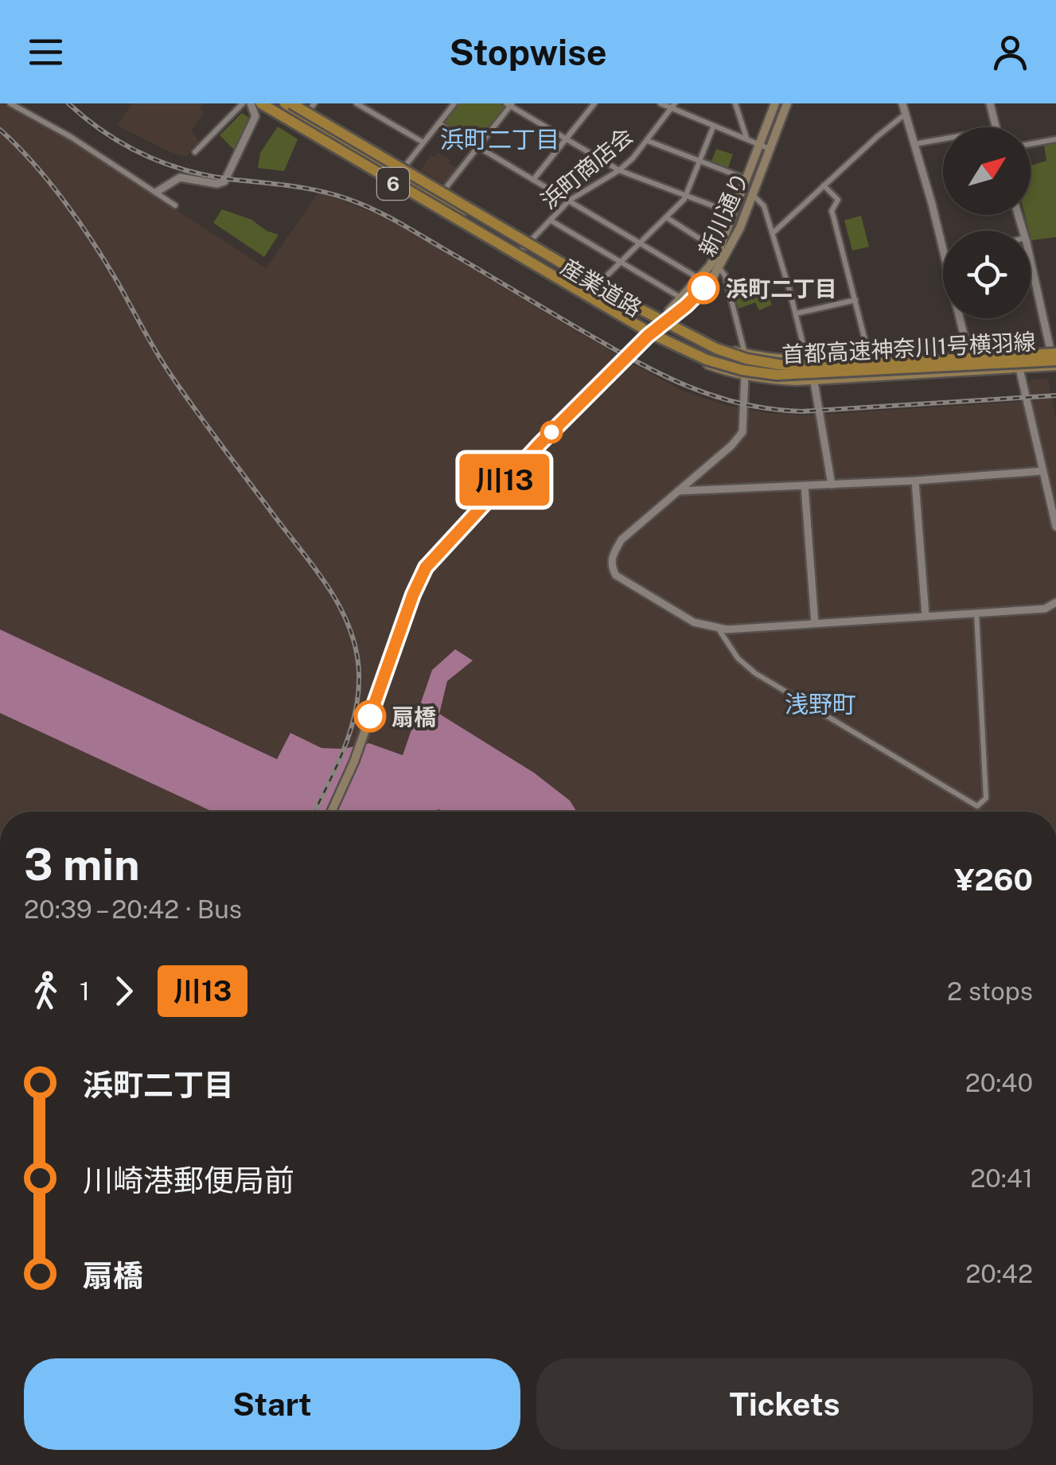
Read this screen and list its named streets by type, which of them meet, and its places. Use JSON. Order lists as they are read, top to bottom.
{
  "streets": {
    "highway": ["首都高速神奈川1号横羽線"],
    "main road": ["6", "新川通り", "産業道路"],
    "street": ["浜町商店会"]
  },
  "crossings": [
    ["浜町商店会", "産業道路"],
    ["新川通り", "産業道路"],
    ["産業道路", "首都高速神奈川1号横羽線"]
  ],
  "districts": ["浜町二丁目", "浅野町"],
  "places": ["浜町二丁目", "扇橋"],
  "lines": ["bus line 川13"],
  "north": "top right",
  "page": {
    "header": "Stopwise",
    "on_map": "川13",
    "heading": ["3 min", "20:39 – 20:42 · Bus", "¥260"],
    "legs": ["1", "川13", "2 stops"],
    "list": [
      {
        "name": "浜町二丁目",
        "value": "20:40"
      },
      {
        "name": "川崎港郵便局前",
        "value": "20:41"
      },
      {
        "name": "扇橋",
        "value": "20:42"
      }
    ],
    "buttons": ["Start", "Tickets"]
  }
}
